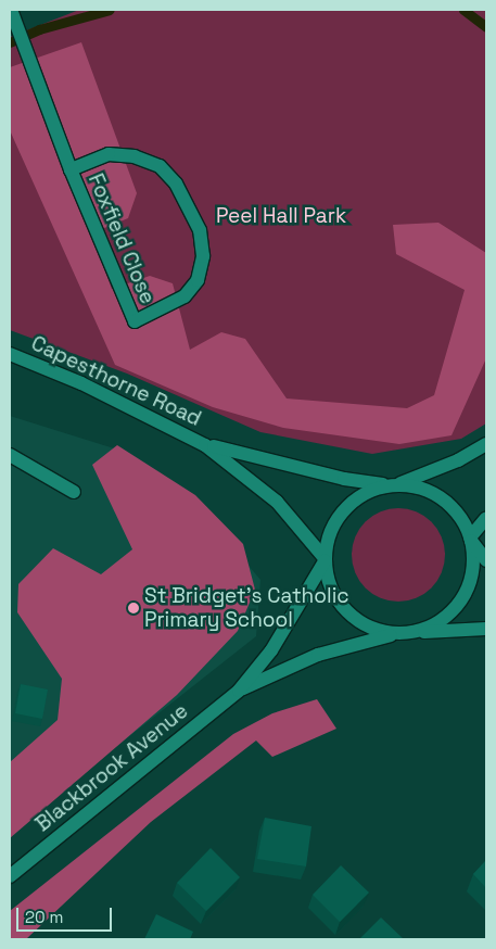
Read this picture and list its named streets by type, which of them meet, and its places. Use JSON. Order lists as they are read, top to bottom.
{
  "streets": {
    "street": ["Foxfield Close", "Capesthorne Road", "Blackbrook Avenue"]
  },
  "crossings": [
    ["Capesthorne Road", "Blackbrook Avenue"]
  ],
  "parks": ["Peel Hall Park"],
  "places": ["St Bridget's Catholic Primary School"],
  "scale_bar": "20 m"
}
